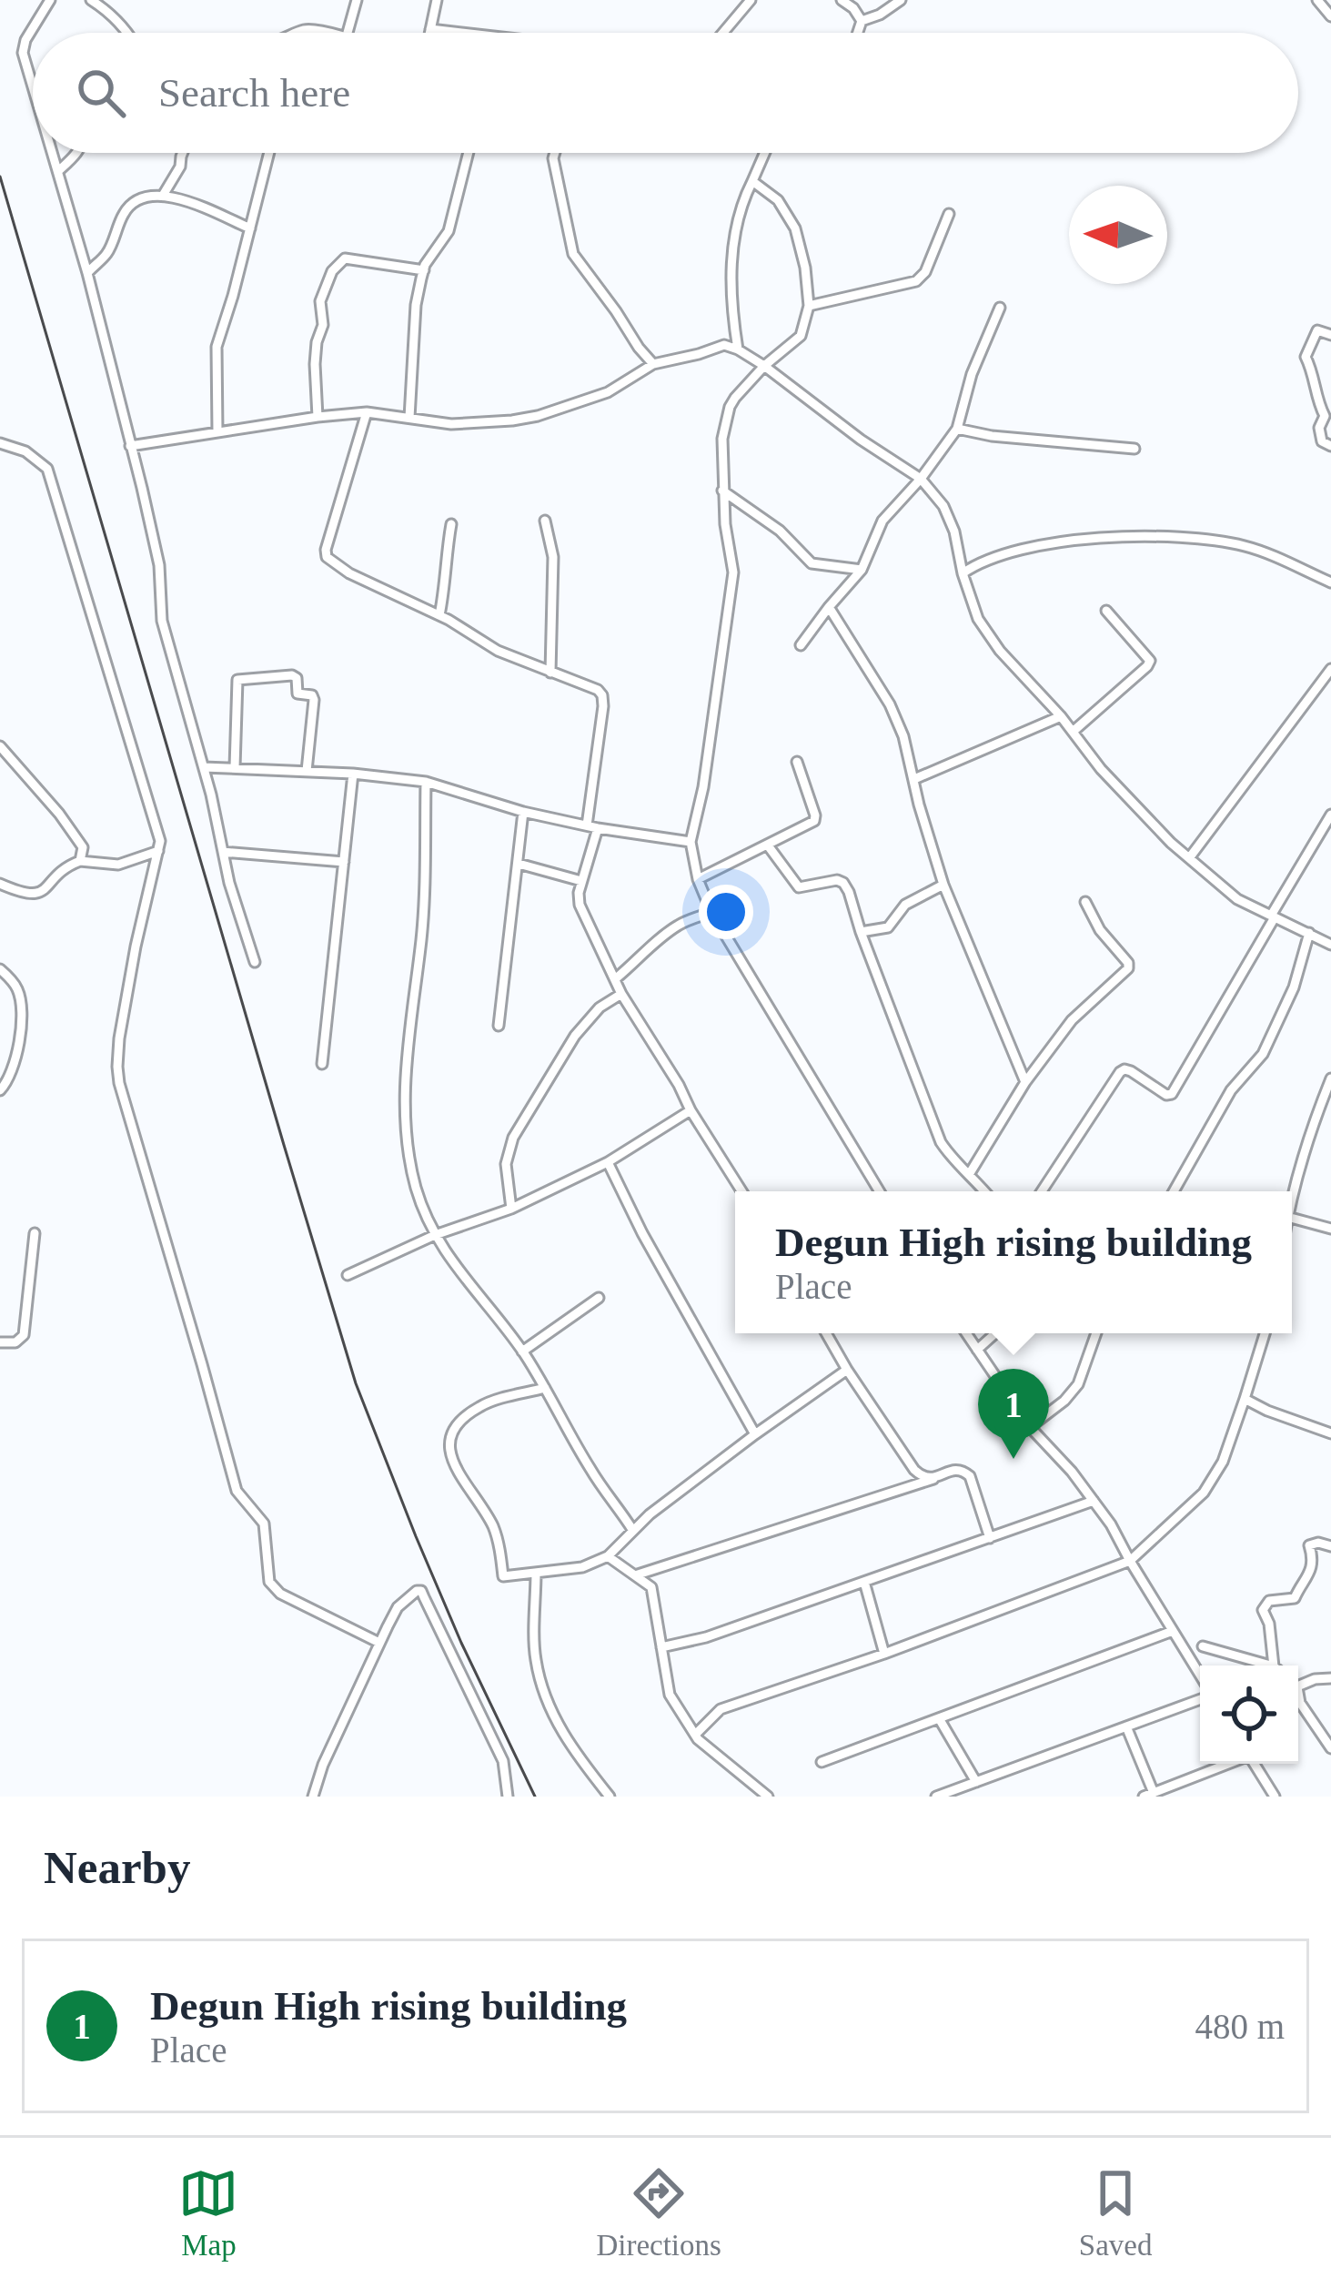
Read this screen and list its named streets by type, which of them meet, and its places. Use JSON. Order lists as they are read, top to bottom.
{
  "north": "left",
  "page": {
    "search": "Search here",
    "popup": ["Degun High rising building", "Place"],
    "pins": "1",
    "heading": "Nearby",
    "list": [
      {
        "mark": "1",
        "name": "Degun High rising building",
        "note": "Place",
        "value": "480 m"
      }
    ],
    "nav": ["Map", "Directions", "Saved"]
  }
}
